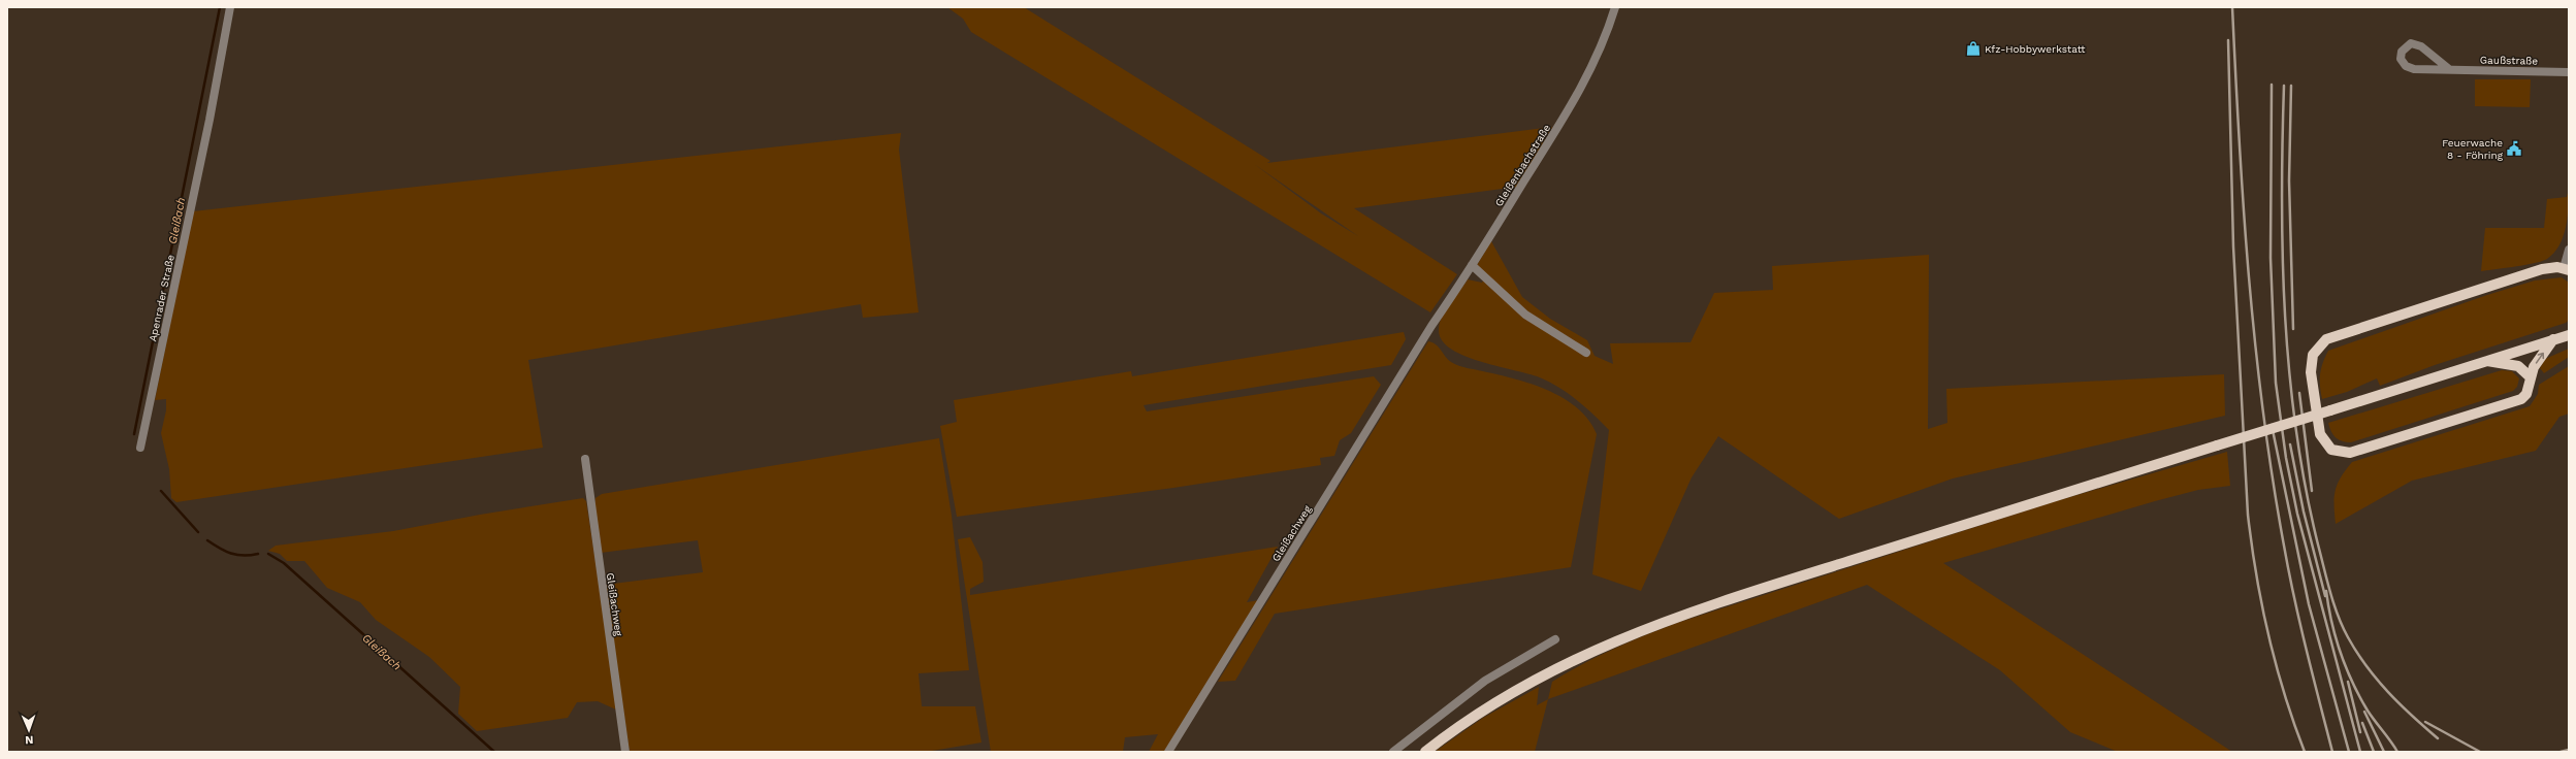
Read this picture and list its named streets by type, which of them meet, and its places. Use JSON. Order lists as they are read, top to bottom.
{
  "streets": {
    "street": [
      "Gaußstraße",
      "Gleißenbachstraße",
      "Apenrader Straße",
      "Gleißachweg"
    ]
  },
  "crossings": [
    ["Gleißenbachstraße", "Gleißachweg"]
  ],
  "water": ["Gleißach"],
  "places": {
    "shop": ["Kfz-Hobbywerkstatt"],
    "public building": ["Feuerwache 8 - Föhring"]
  },
  "north": "bottom"
}
